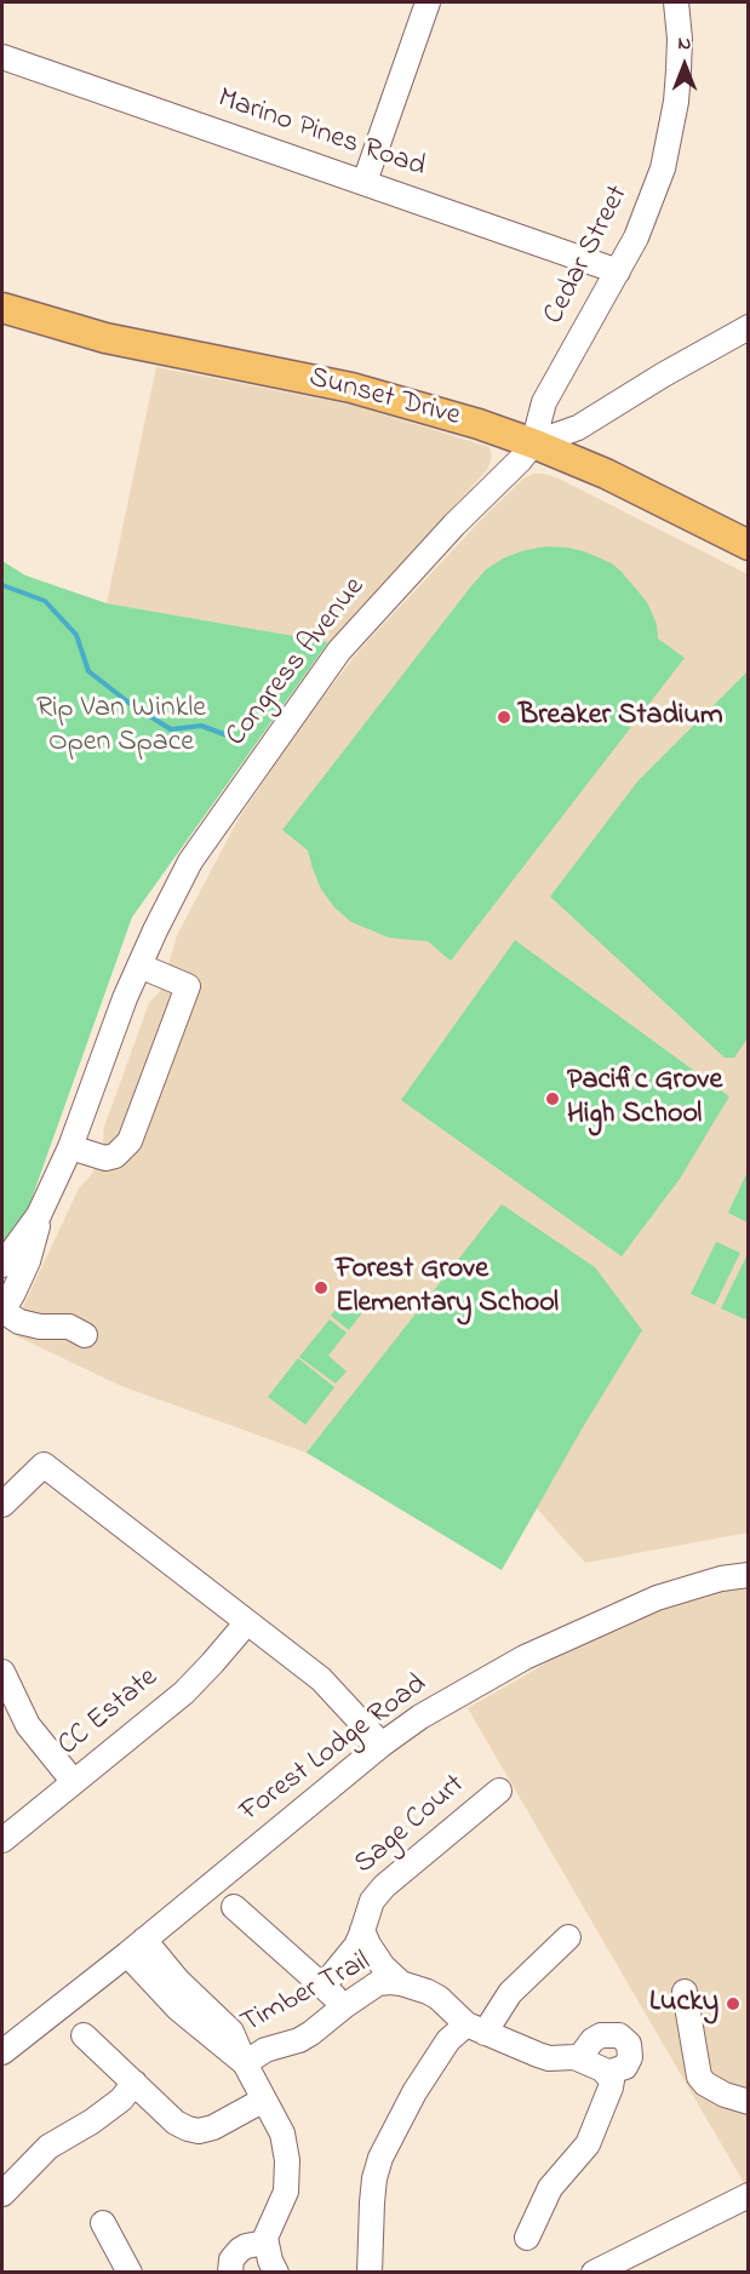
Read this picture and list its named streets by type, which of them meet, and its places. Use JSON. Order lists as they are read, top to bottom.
{
  "streets": {
    "main road": ["Sunset Drive"],
    "street": [
      "Marino Pines Road",
      "Cedar Street",
      "Congress Avenue",
      "CC Estate",
      "Forest Lodge Road",
      "Sage Court",
      "Timber Trail"
    ]
  },
  "crossings": [
    ["Marino Pines Road", "Cedar Street"],
    ["Cedar Street", "Sunset Drive"],
    ["Cedar Street", "Congress Avenue"],
    ["Sunset Drive", "Congress Avenue"]
  ],
  "parks": ["Rip Van Winkle Open Space"],
  "places": [
    "Breaker Stadium",
    "Pacific Grove High School",
    "Forest Grove Elementary School",
    "Lucky"
  ],
  "north": "top"
}
